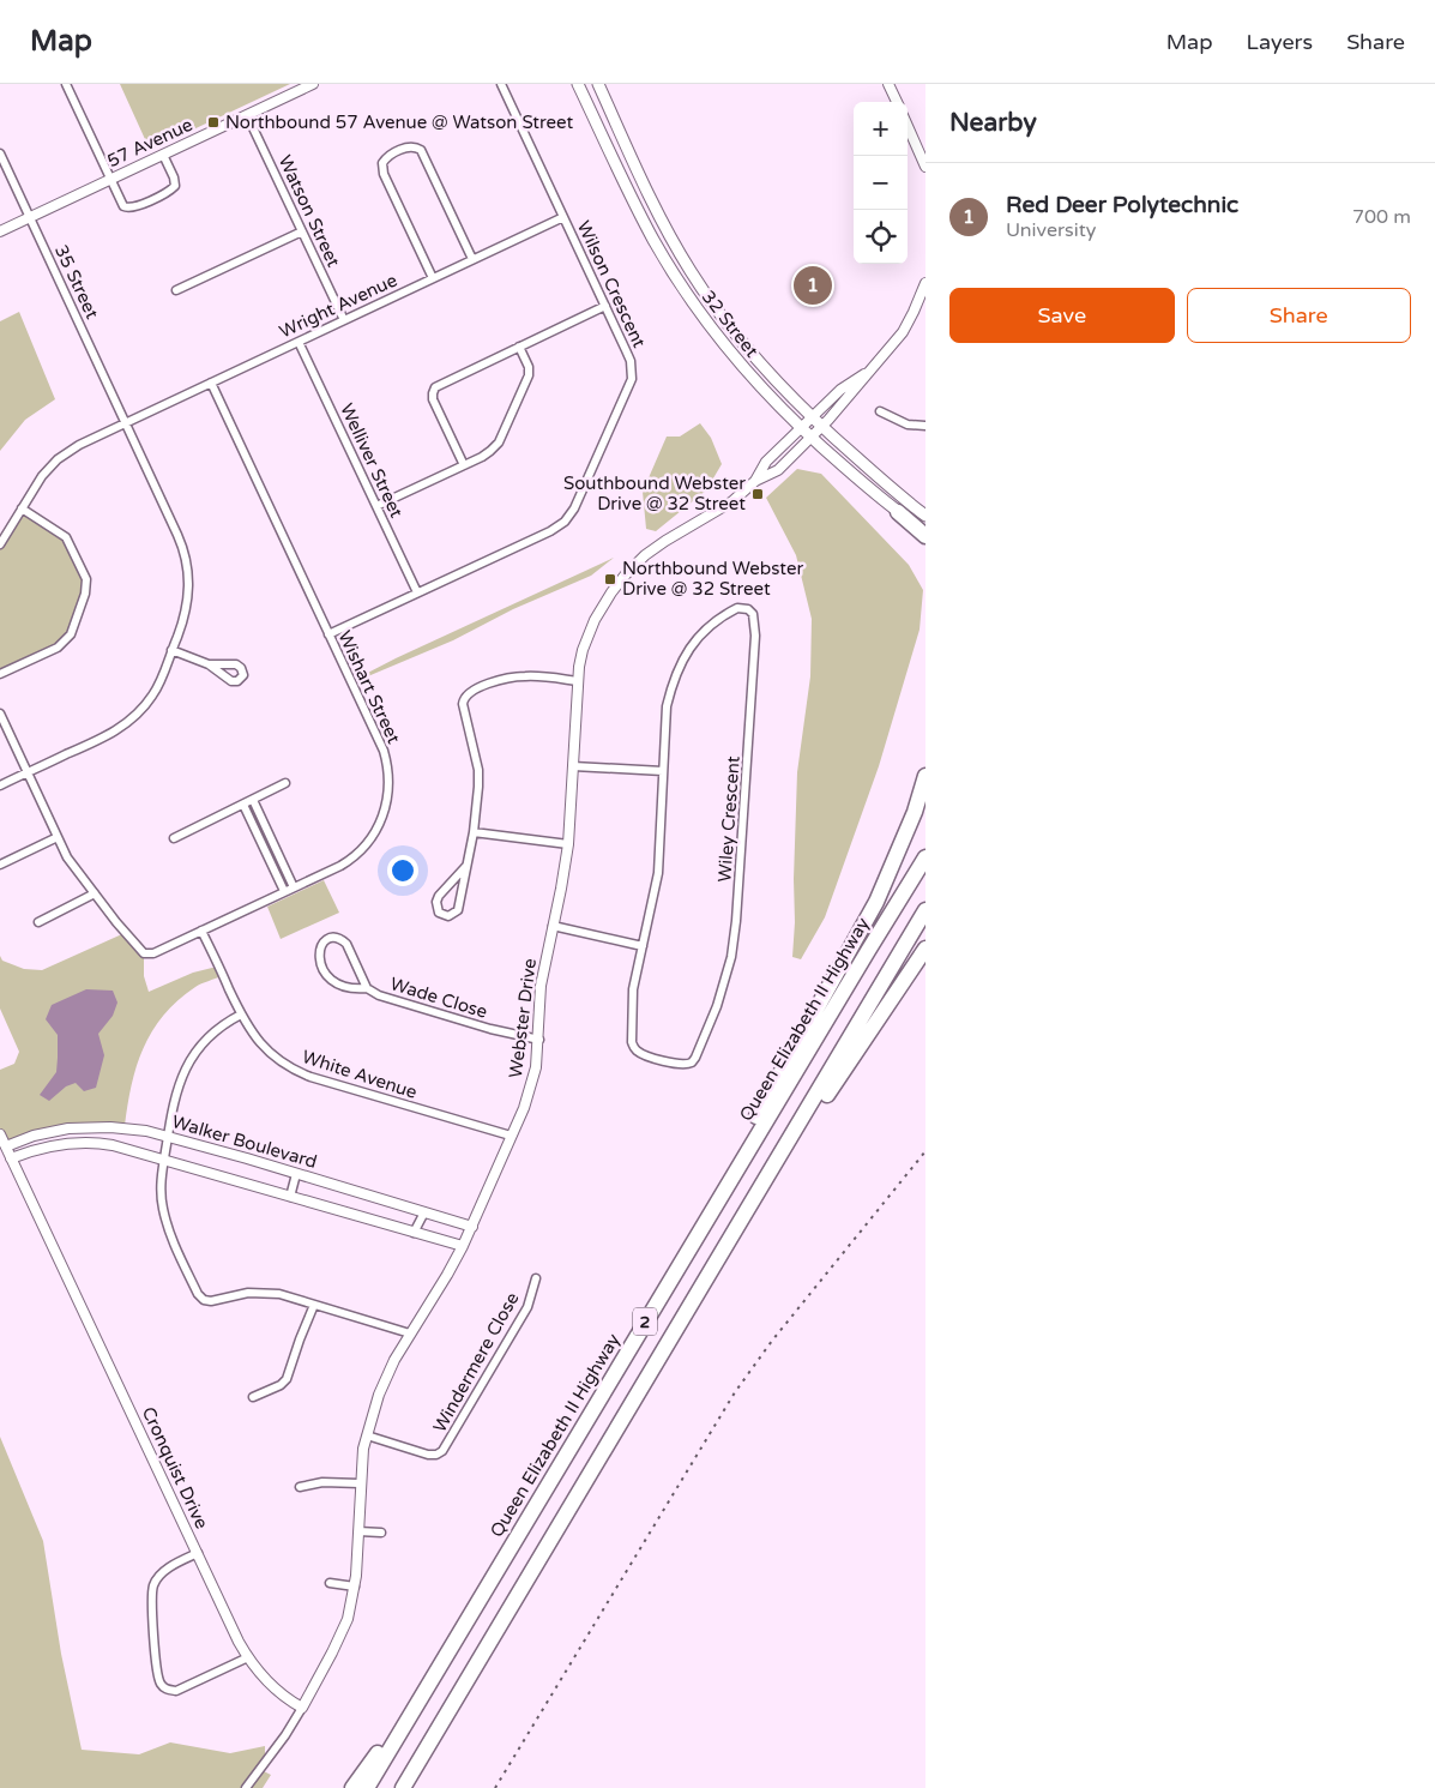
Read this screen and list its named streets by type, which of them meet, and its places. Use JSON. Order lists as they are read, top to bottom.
{
  "streets": {
    "highway": ["Queen Elizabeth II Highway", "2"],
    "main road": ["32 Street"],
    "street": [
      "57 Avenue",
      "Watson Street",
      "35 Street",
      "Wilson Crescent",
      "Wright Avenue",
      "Welliver Street",
      "Wishart Street",
      "Wiley Crescent",
      "Wade Close",
      "Webster Drive",
      "White Avenue",
      "Walker Boulevard",
      "Windermere Close",
      "Cronquist Drive"
    ]
  },
  "crossings": [
    ["57 Avenue", "Watson Street"],
    ["57 Avenue", "35 Street"],
    ["Watson Street", "Wright Avenue"],
    ["35 Street", "Wright Avenue"],
    ["35 Street", "Wishart Street"],
    ["Wilson Crescent", "Wright Avenue"],
    ["Wilson Crescent", "Welliver Street"],
    ["Wilson Crescent", "Wishart Street"],
    ["Wright Avenue", "Welliver Street"],
    ["Wright Avenue", "Wishart Street"],
    ["32 Street", "Webster Drive"],
    ["Wishart Street", "White Avenue"],
    ["Wade Close", "Webster Drive"],
    ["Webster Drive", "White Avenue"],
    ["Webster Drive", "Walker Boulevard"],
    ["Webster Drive", "Windermere Close"],
    ["Webster Drive", "Cronquist Drive"],
    ["Walker Boulevard", "Cronquist Drive"]
  ],
  "places": {
    "transit": ["Northbound 57 Avenue @ Watson Street", "Southbound Webster Drive @ 32 Street", "Northbound Webster Drive @ 32 Street"]
  },
  "page": {
    "header": "Map",
    "nav": ["Map", "Layers", "Share"],
    "heading": "Nearby",
    "map_buttons": ["+", "−"],
    "list": [
      {
        "mark": "1",
        "name": "Red Deer Polytechnic",
        "note": "University",
        "value": "700 m"
      }
    ],
    "pins": "1",
    "buttons": ["Save", "Share"]
  }
}
